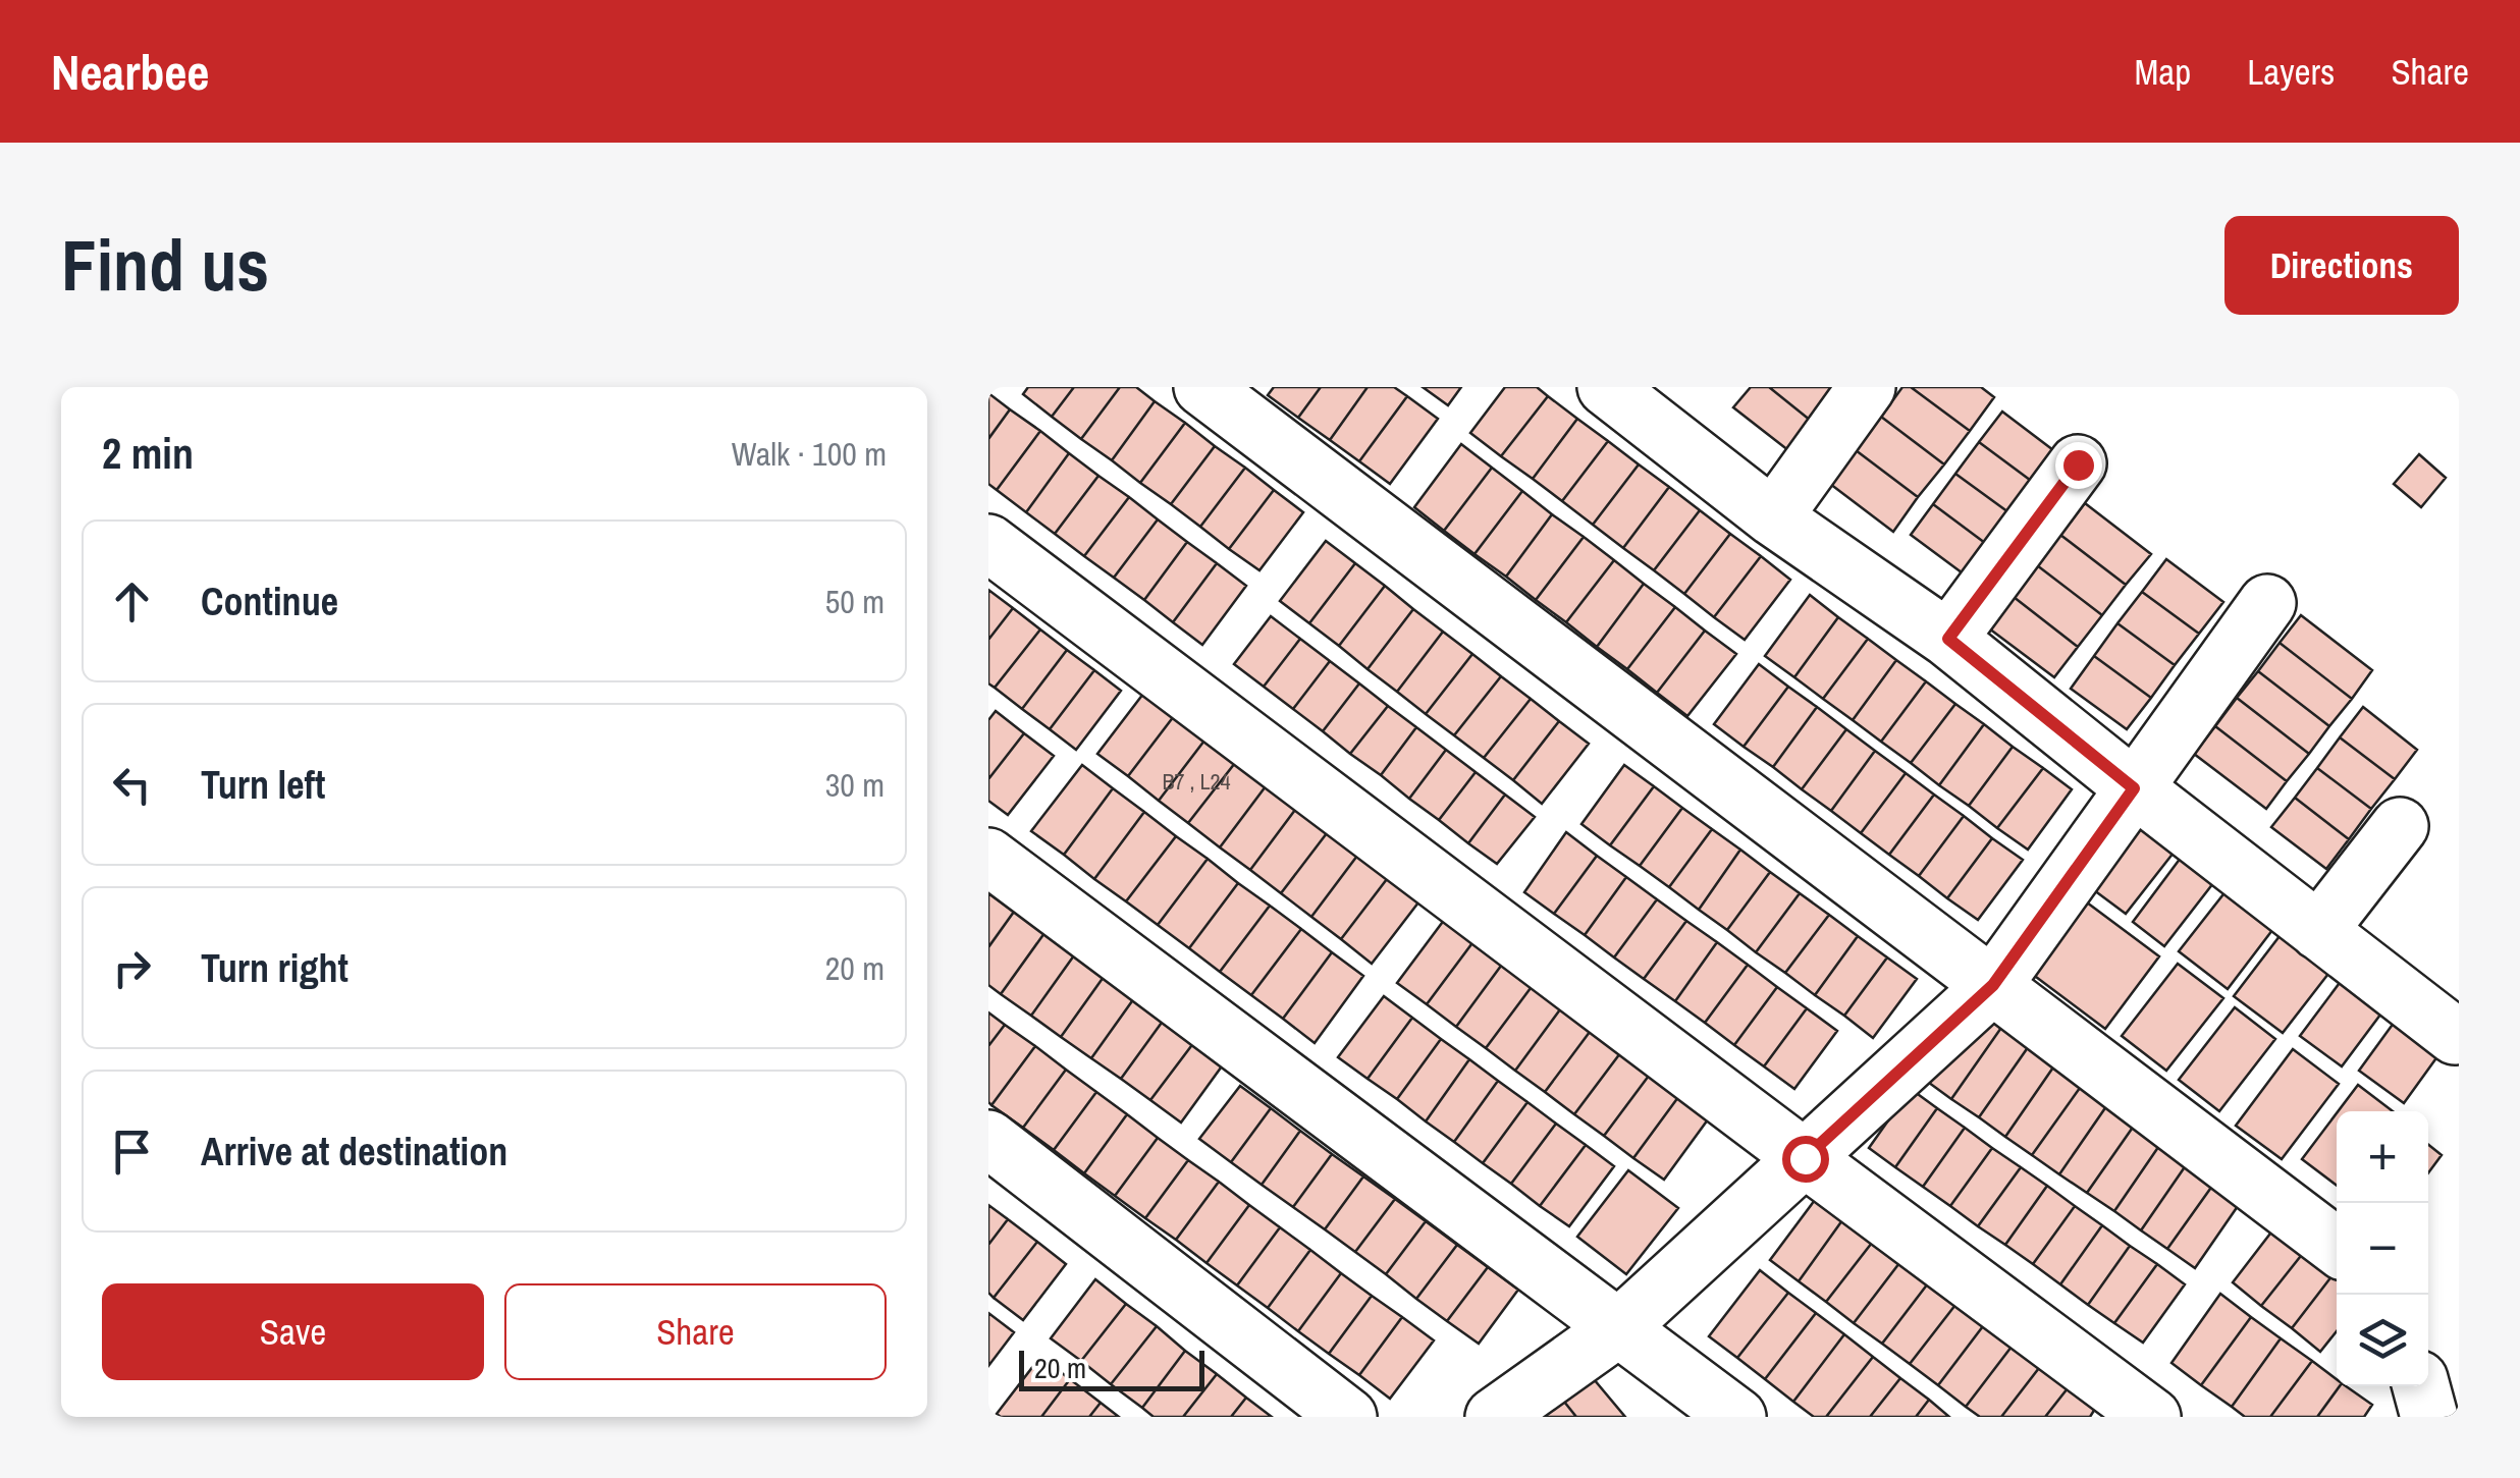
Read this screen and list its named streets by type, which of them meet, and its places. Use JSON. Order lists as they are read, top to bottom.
{
  "house_numbers": ["B7 , L24"],
  "scale_bar": "20 m",
  "page": {
    "header": "Nearbee",
    "nav": ["Map", "Layers", "Share"],
    "buttons": [
      "Directions",
      ["Save", "Share"]
    ],
    "title": "Find us",
    "heading": ["2 min", "Walk · 100 m"],
    "list": [
      ["Continue", "50 m"],
      ["Turn left", "30 m"],
      ["Turn right", "20 m"],
      "Arrive at destination"
    ],
    "map_buttons": ["+", "−"],
    "scale": "20 m"
  }
}
